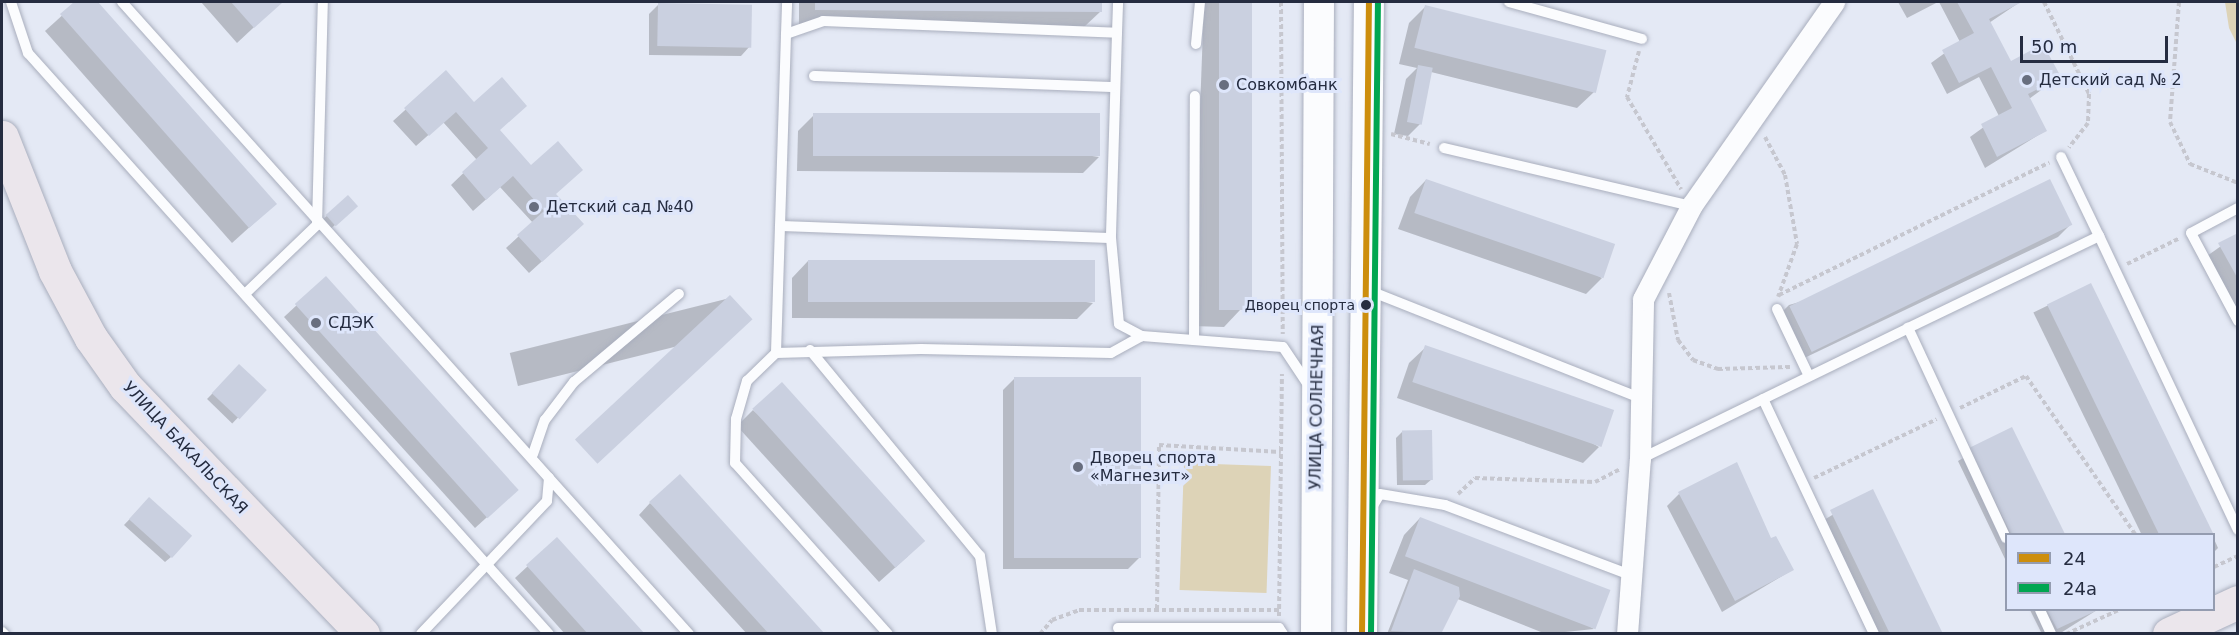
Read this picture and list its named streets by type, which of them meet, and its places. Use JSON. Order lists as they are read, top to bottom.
{
  "streets": {
    "main road": ["УЛИЦА СОЛНЕЧНАЯ", "УЛИЦА БАКАЛЬСКАЯ"]
  },
  "places": [
    "Детский сад № 2",
    "Совкомбанк",
    "Детский сад №40",
    "Дворец спорта",
    "СДЭК",
    "Дворец спорта «Магнезит»"
  ],
  "lines": ["transit line 24", "transit line 24a"],
  "legend": ["24", "24a"],
  "scale_bar": "50 m"
}
